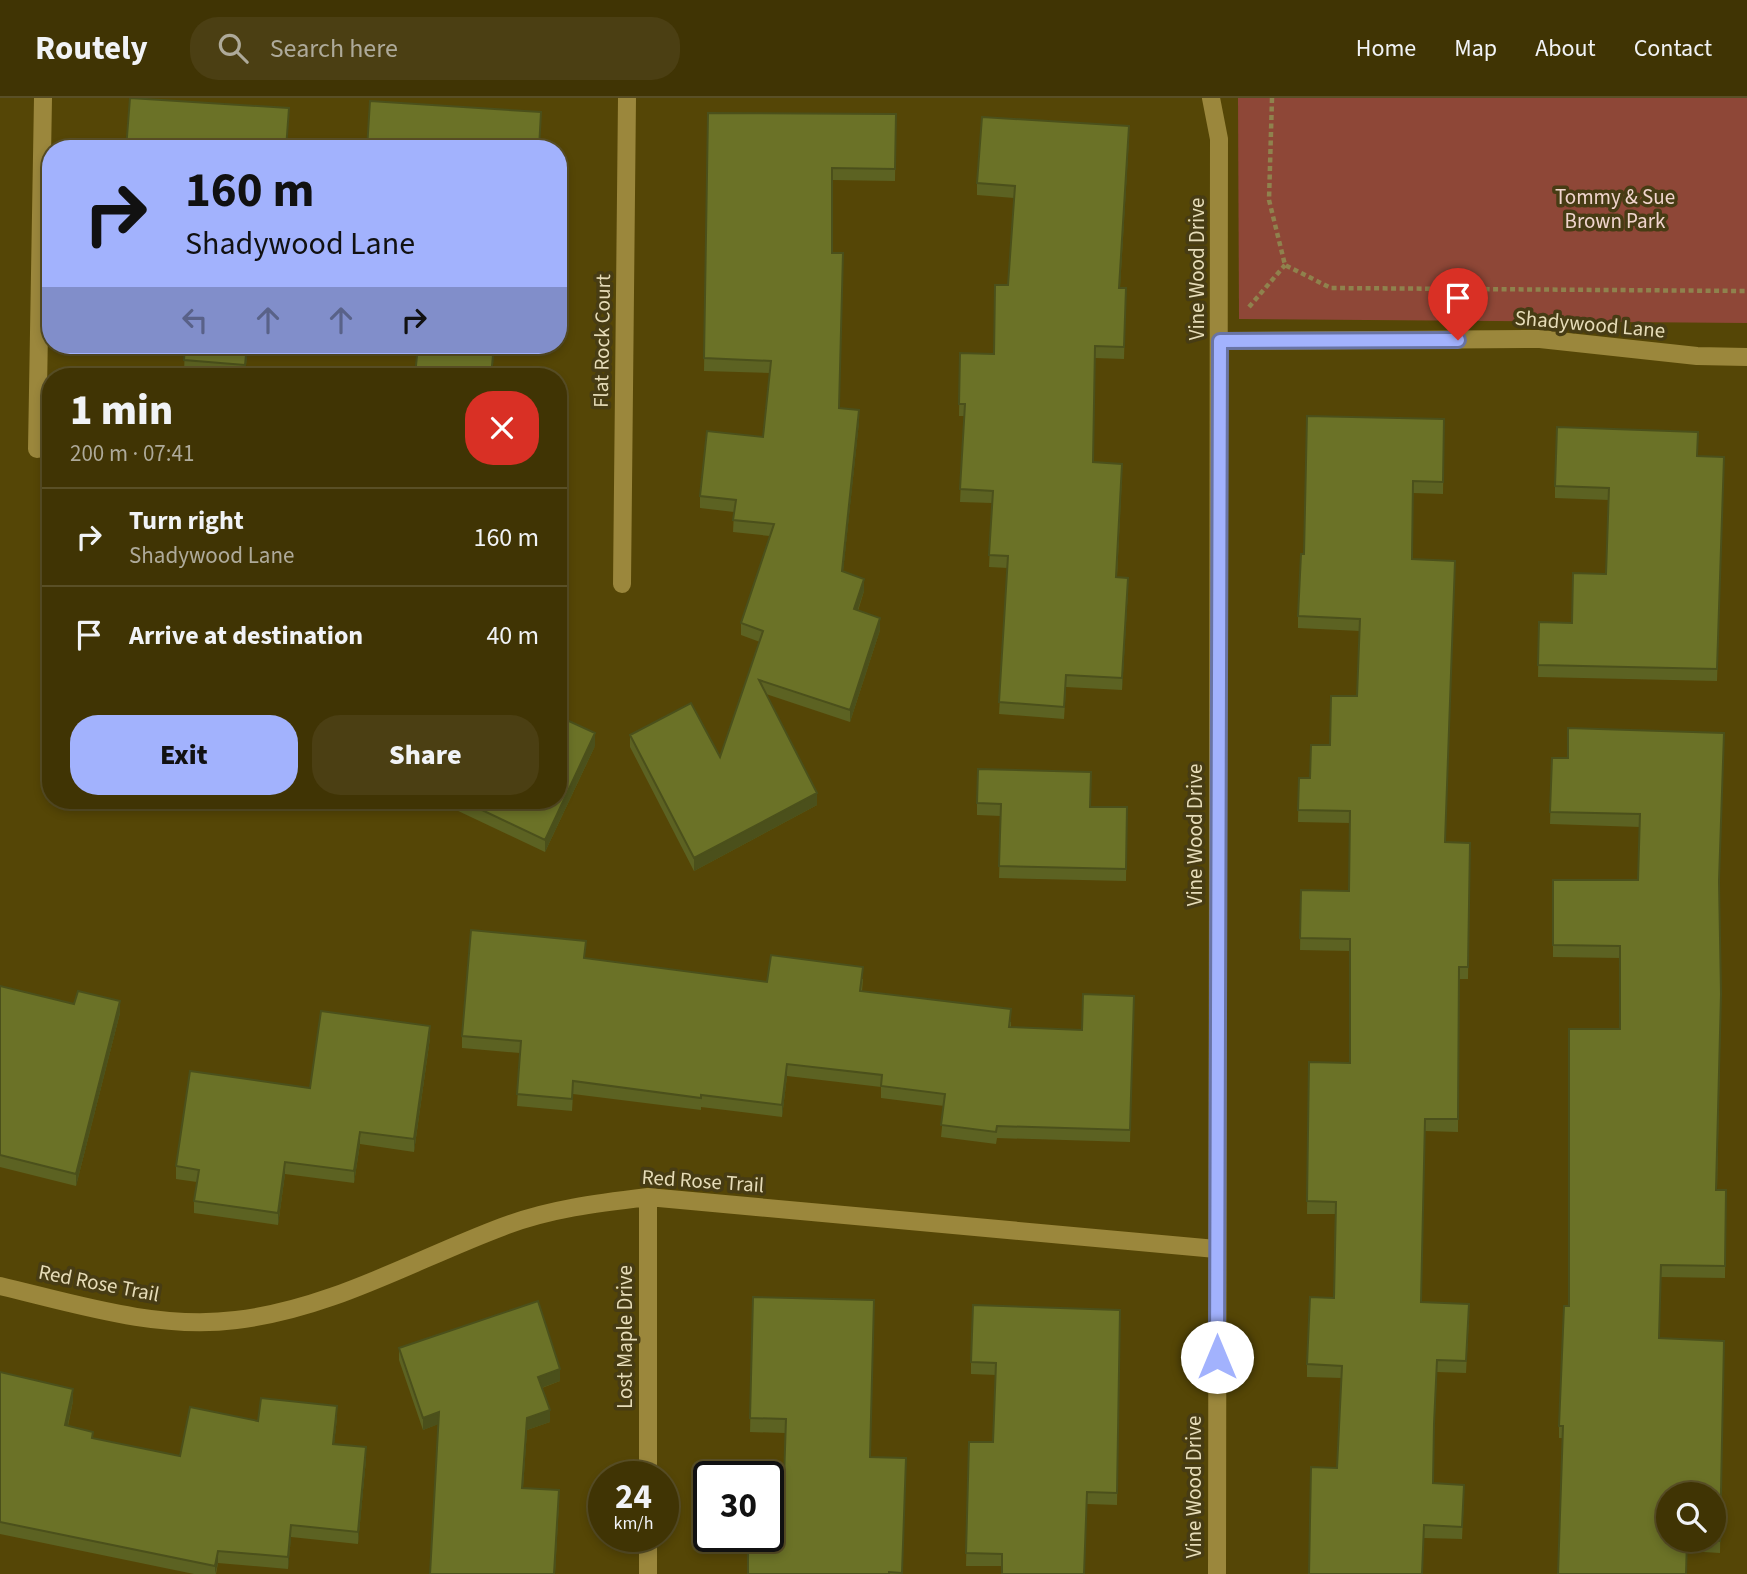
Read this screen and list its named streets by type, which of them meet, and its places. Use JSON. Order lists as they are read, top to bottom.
{
  "streets": {
    "street": [
      "Vine Wood Drive",
      "Shadywood Lane",
      "Flat Rock Court",
      "Red Rose Trail",
      "Lost Maple Drive"
    ]
  },
  "crossings": [
    ["Vine Wood Drive", "Shadywood Lane"],
    ["Vine Wood Drive", "Red Rose Trail"],
    ["Red Rose Trail", "Lost Maple Drive"]
  ],
  "parks": ["Tommy & Sue Brown Park"],
  "page": {
    "header": "Routely",
    "search": "Search here",
    "nav": [
      "Home",
      "Map",
      "About",
      "Contact"
    ],
    "turn": ["160 m", "Shadywood Lane"],
    "heading": ["1 min", "200 m · 07:41"],
    "list": [
      {
        "name": "Turn right",
        "note": "Shadywood Lane",
        "value": "160 m"
      },
      {
        "name": "Arrive at destination",
        "value": "40 m"
      }
    ],
    "buttons": ["Exit", "Share"],
    "speed": "24 km/h",
    "limit": "30"
  }
}
